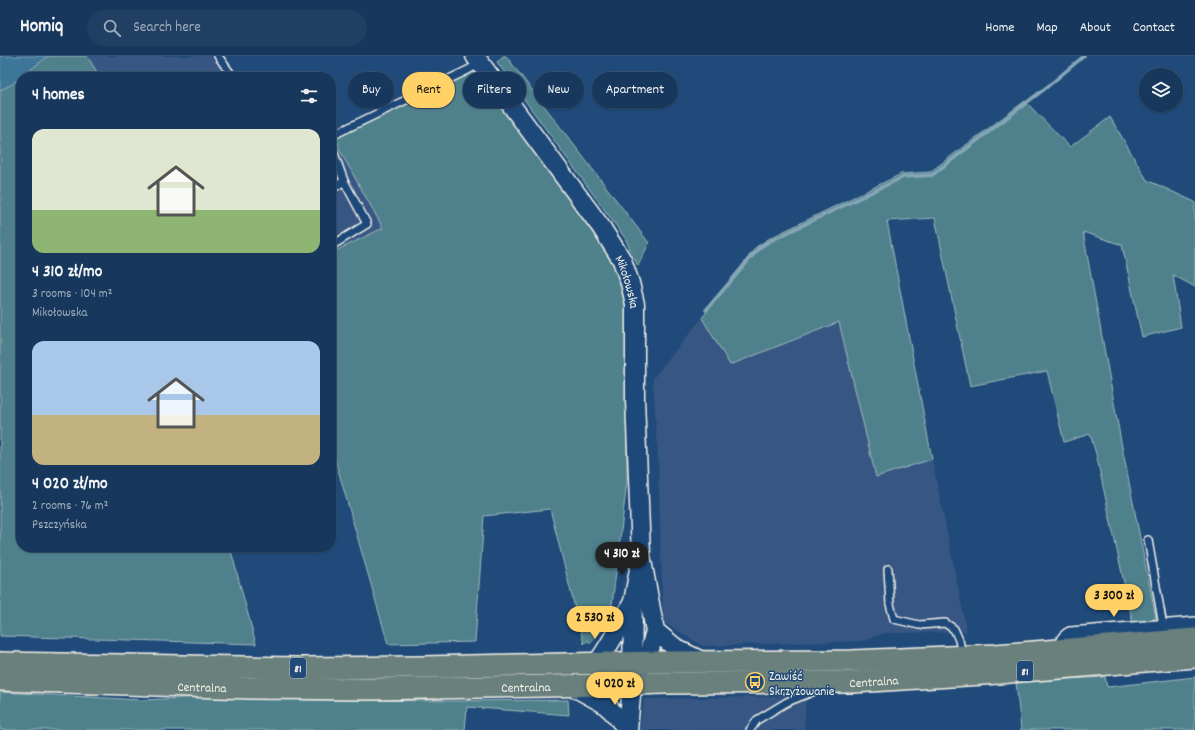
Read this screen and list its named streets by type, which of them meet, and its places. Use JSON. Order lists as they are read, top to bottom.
{
  "streets": {
    "main road": ["Mikołowska", "81", "Centralna"]
  },
  "crossings": [
    ["Mikołowska", "Centralna"]
  ],
  "places": {
    "bus stop": ["Zawiść Skrzyżowanie"]
  },
  "page": {
    "header": "Homiq",
    "search": "Search here",
    "nav": [
      "Home",
      "Map",
      "About",
      "Contact"
    ],
    "chip": [
      "Buy",
      "Rent",
      "Filters",
      "New",
      "Apartment"
    ],
    "heading": "4 homes",
    "list": [
      {
        "name": "4 310 zł/mo",
        "note": "3 rooms · 104 m² · Mikołowska"
      },
      {
        "name": "4 020 zł/mo",
        "note": "2 rooms · 76 m² · Pszczyńska"
      }
    ],
    "price": [
      "4 310 zł",
      "3 300 zł",
      "2 530 zł",
      "4 020 zł"
    ]
  }
}
